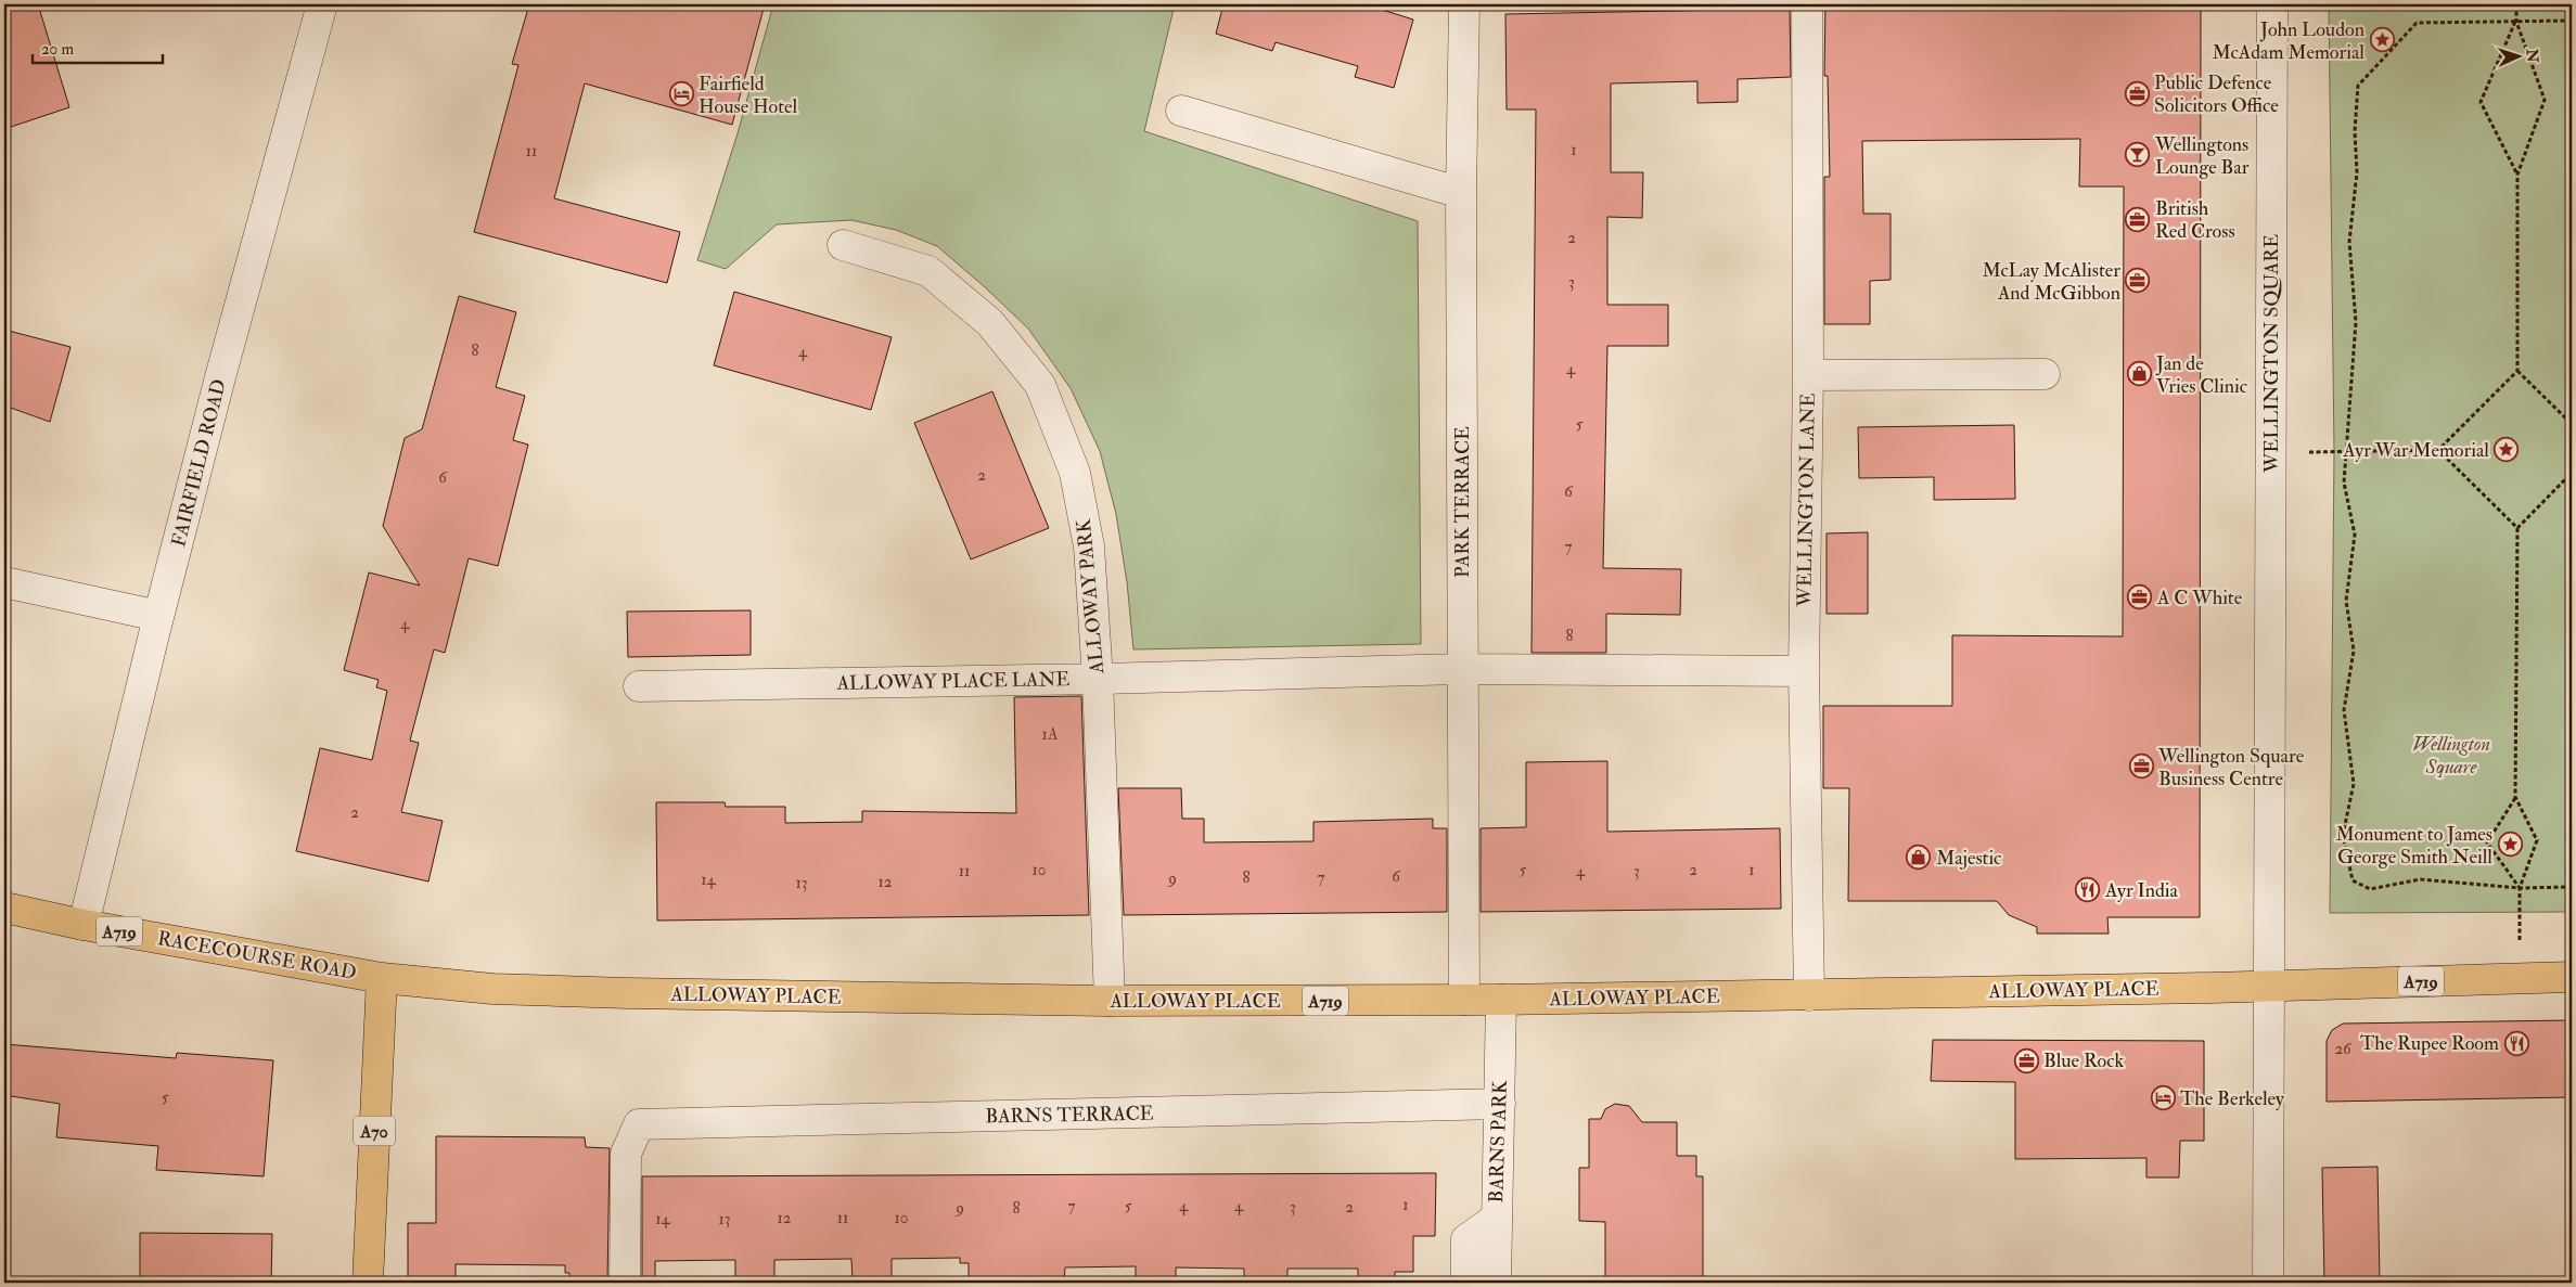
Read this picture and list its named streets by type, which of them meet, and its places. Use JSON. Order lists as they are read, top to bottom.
{
  "streets": {
    "main road": [
      "A719",
      "RACECOURSE ROAD",
      "ALLOWAY PLACE",
      "A70"
    ],
    "street": [
      "WELLINGTON SQUARE",
      "FAIRFIELD ROAD",
      "WELLINGTON LANE",
      "PARK TERRACE",
      "ALLOWAY PARK",
      "ALLOWAY PLACE LANE",
      "BARNS TERRACE",
      "BARNS PARK"
    ]
  },
  "crossings": [
    ["WELLINGTON SQUARE", "A719"],
    ["WELLINGTON SQUARE", "ALLOWAY PLACE"],
    ["FAIRFIELD ROAD", "RACECOURSE ROAD"],
    ["WELLINGTON LANE", "ALLOWAY PLACE LANE"],
    ["WELLINGTON LANE", "ALLOWAY PLACE"],
    ["PARK TERRACE", "ALLOWAY PLACE LANE"],
    ["PARK TERRACE", "ALLOWAY PLACE"],
    ["ALLOWAY PARK", "ALLOWAY PLACE LANE"],
    ["ALLOWAY PARK", "ALLOWAY PLACE"],
    ["A719", "ALLOWAY PLACE"],
    ["RACECOURSE ROAD", "ALLOWAY PLACE"],
    ["RACECOURSE ROAD", "A70"],
    ["ALLOWAY PLACE", "A70"],
    ["ALLOWAY PLACE", "BARNS PARK"],
    ["BARNS TERRACE", "BARNS PARK"]
  ],
  "parks": ["Wellington Square"],
  "places": {
    "place": ["John Loudon McAdam Memorial", "Ayr War Memorial", "Monument to James George Smith Neill"],
    "office": [
      "Public Defence Solicitors Office",
      "British Red Cross",
      "McLay McAlister And McGibbon",
      "A C White",
      "Wellington Square Business Centre",
      "Blue Rock"
    ],
    "hotel": ["Fairfield House Hotel", "The Berkeley"],
    "bar": ["Wellingtons Lounge Bar"],
    "shop": ["Jan de Vries Clinic", "Majestic"],
    "restaurant": ["Ayr India", "The Rupee Room"]
  },
  "house_numbers": [
    "1",
    "11",
    "2",
    "3",
    "8",
    "4",
    "4",
    "5",
    "2",
    "6",
    "6",
    "7",
    "4",
    "8",
    "1A",
    "2",
    "10",
    "5",
    "2",
    "1",
    "11",
    "4",
    "3",
    "6",
    "8",
    "7",
    "9",
    "14",
    "12",
    "13",
    "26",
    "5",
    "1",
    "7",
    "5",
    "4",
    "4",
    "3",
    "2",
    "9",
    "8",
    "12",
    "11",
    "10",
    "14",
    "13"
  ],
  "scale_bar": "20 m",
  "north": "right"
}
